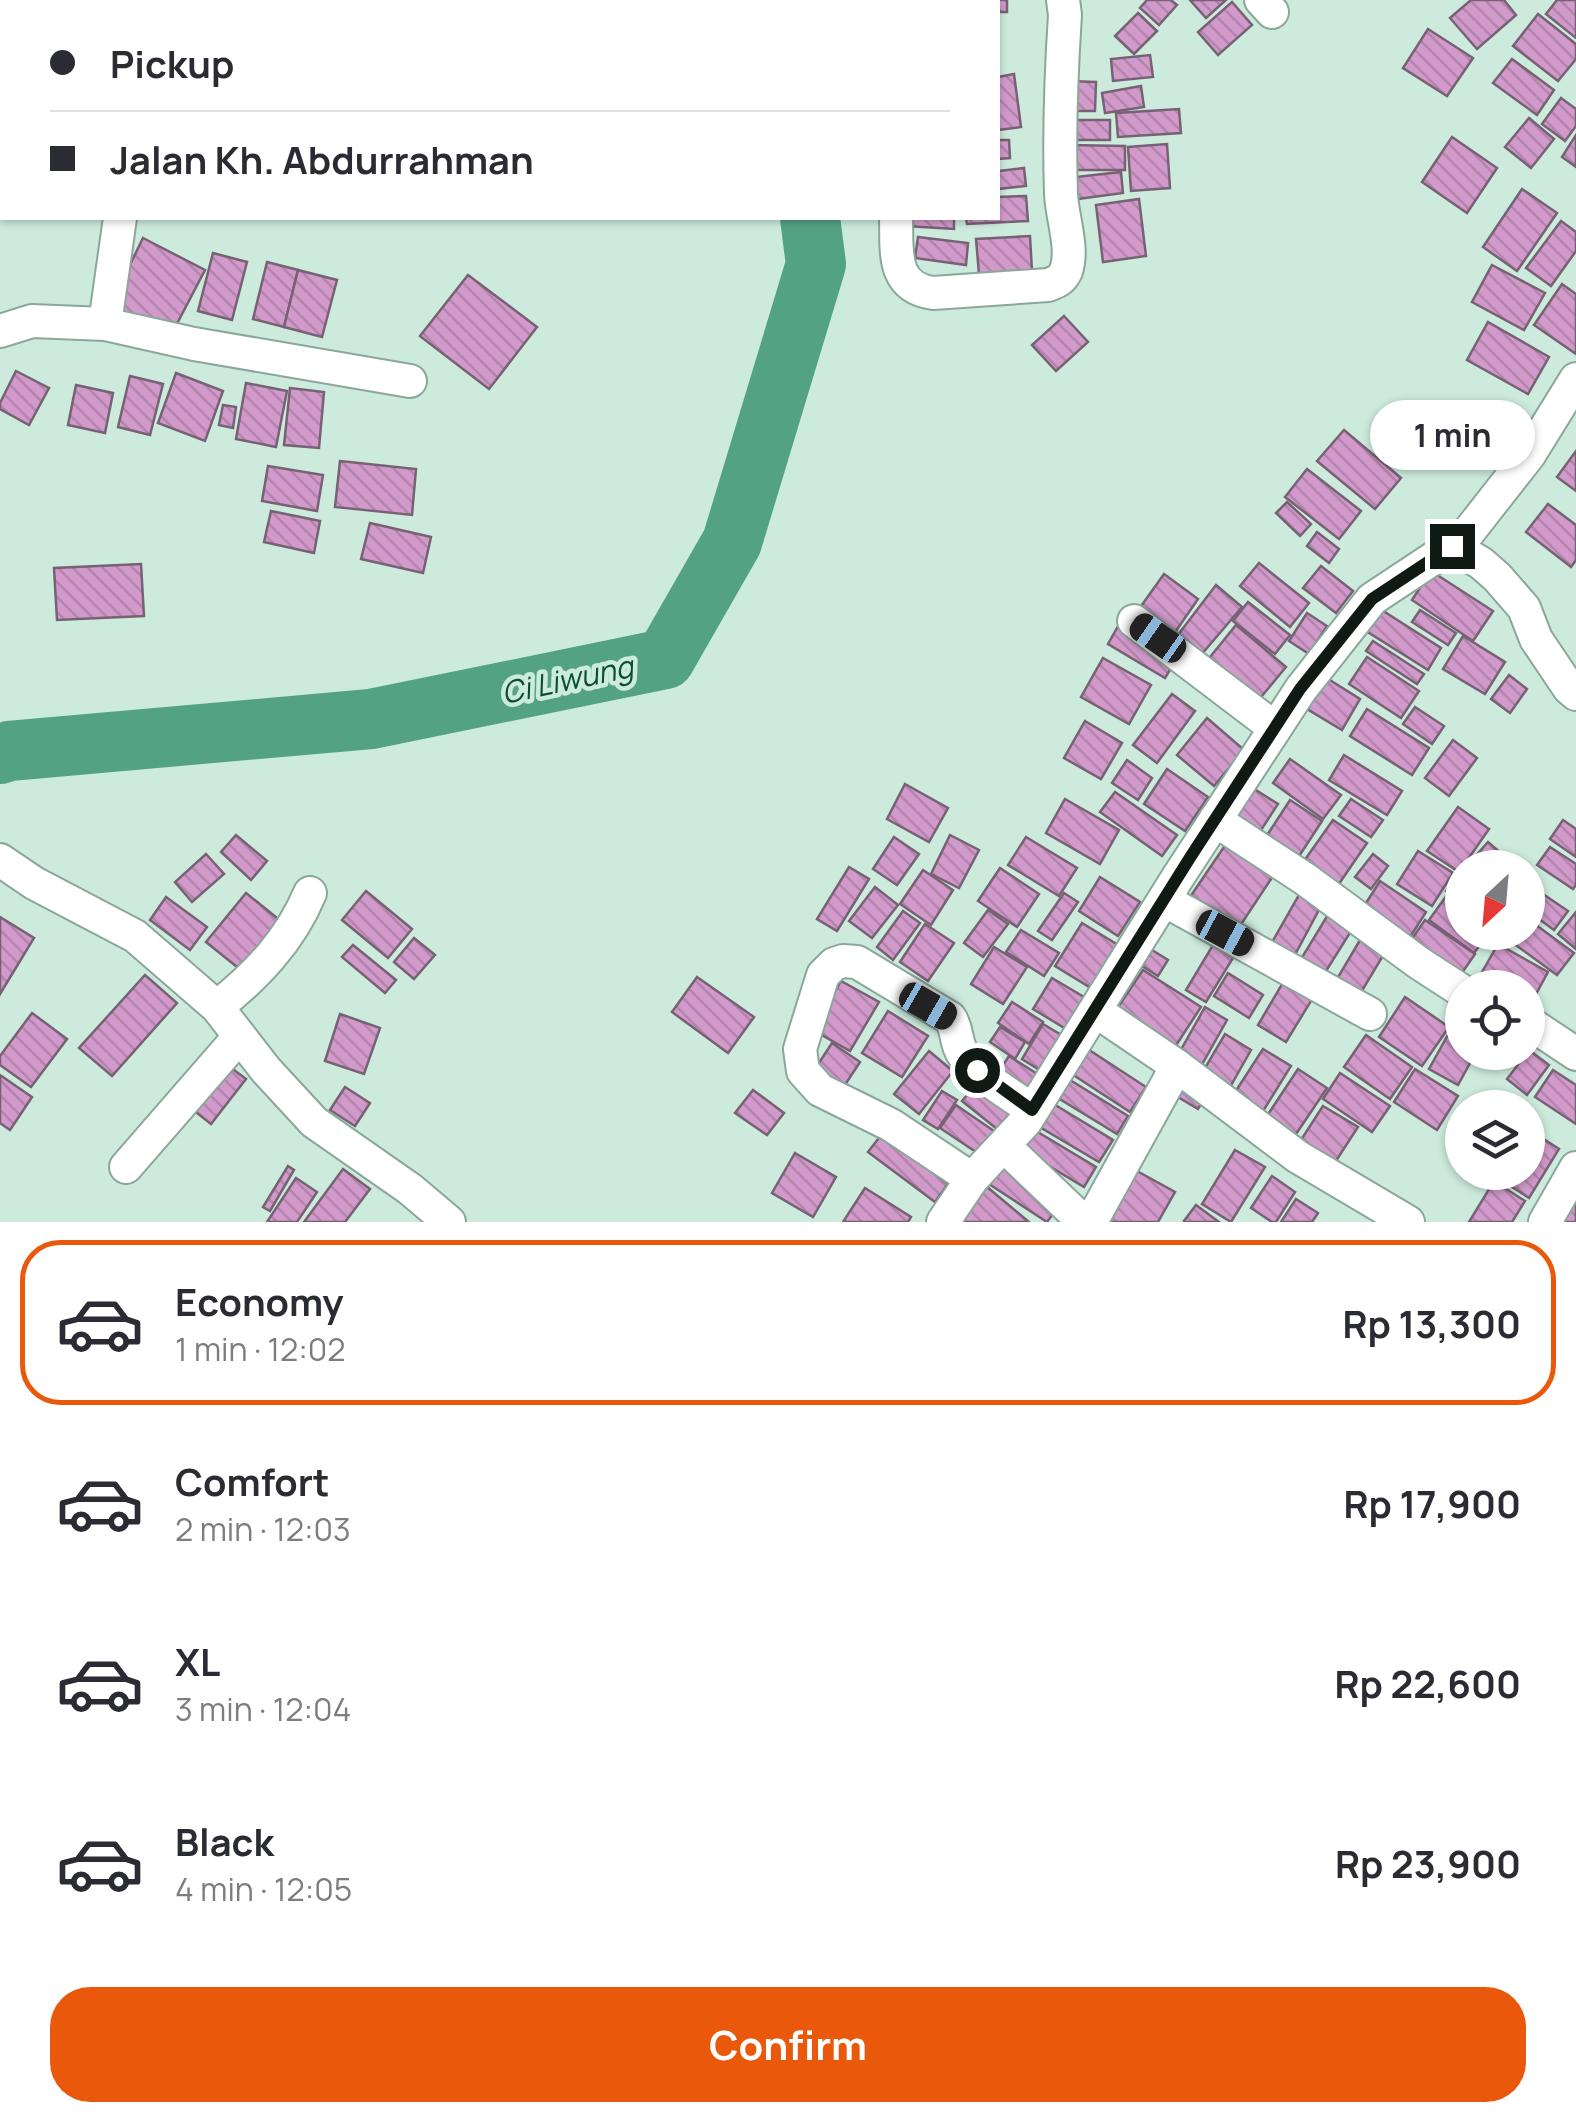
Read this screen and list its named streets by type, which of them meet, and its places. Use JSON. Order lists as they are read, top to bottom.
{
  "water": ["Ci Liwung"],
  "north": "bottom left",
  "page": {
    "banner": ["Pickup", "Jalan Kh. Abdurrahman"],
    "bubble": "1 min",
    "list": [
      {
        "name": "Economy",
        "note": "1 min · 12:02",
        "value": "Rp 13,300"
      },
      {
        "name": "Comfort",
        "note": "2 min · 12:03",
        "value": "Rp 17,900"
      },
      {
        "name": "XL",
        "note": "3 min · 12:04",
        "value": "Rp 22,600"
      },
      {
        "name": "Black",
        "note": "4 min · 12:05",
        "value": "Rp 23,900"
      }
    ],
    "buttons": "Confirm"
  }
}
